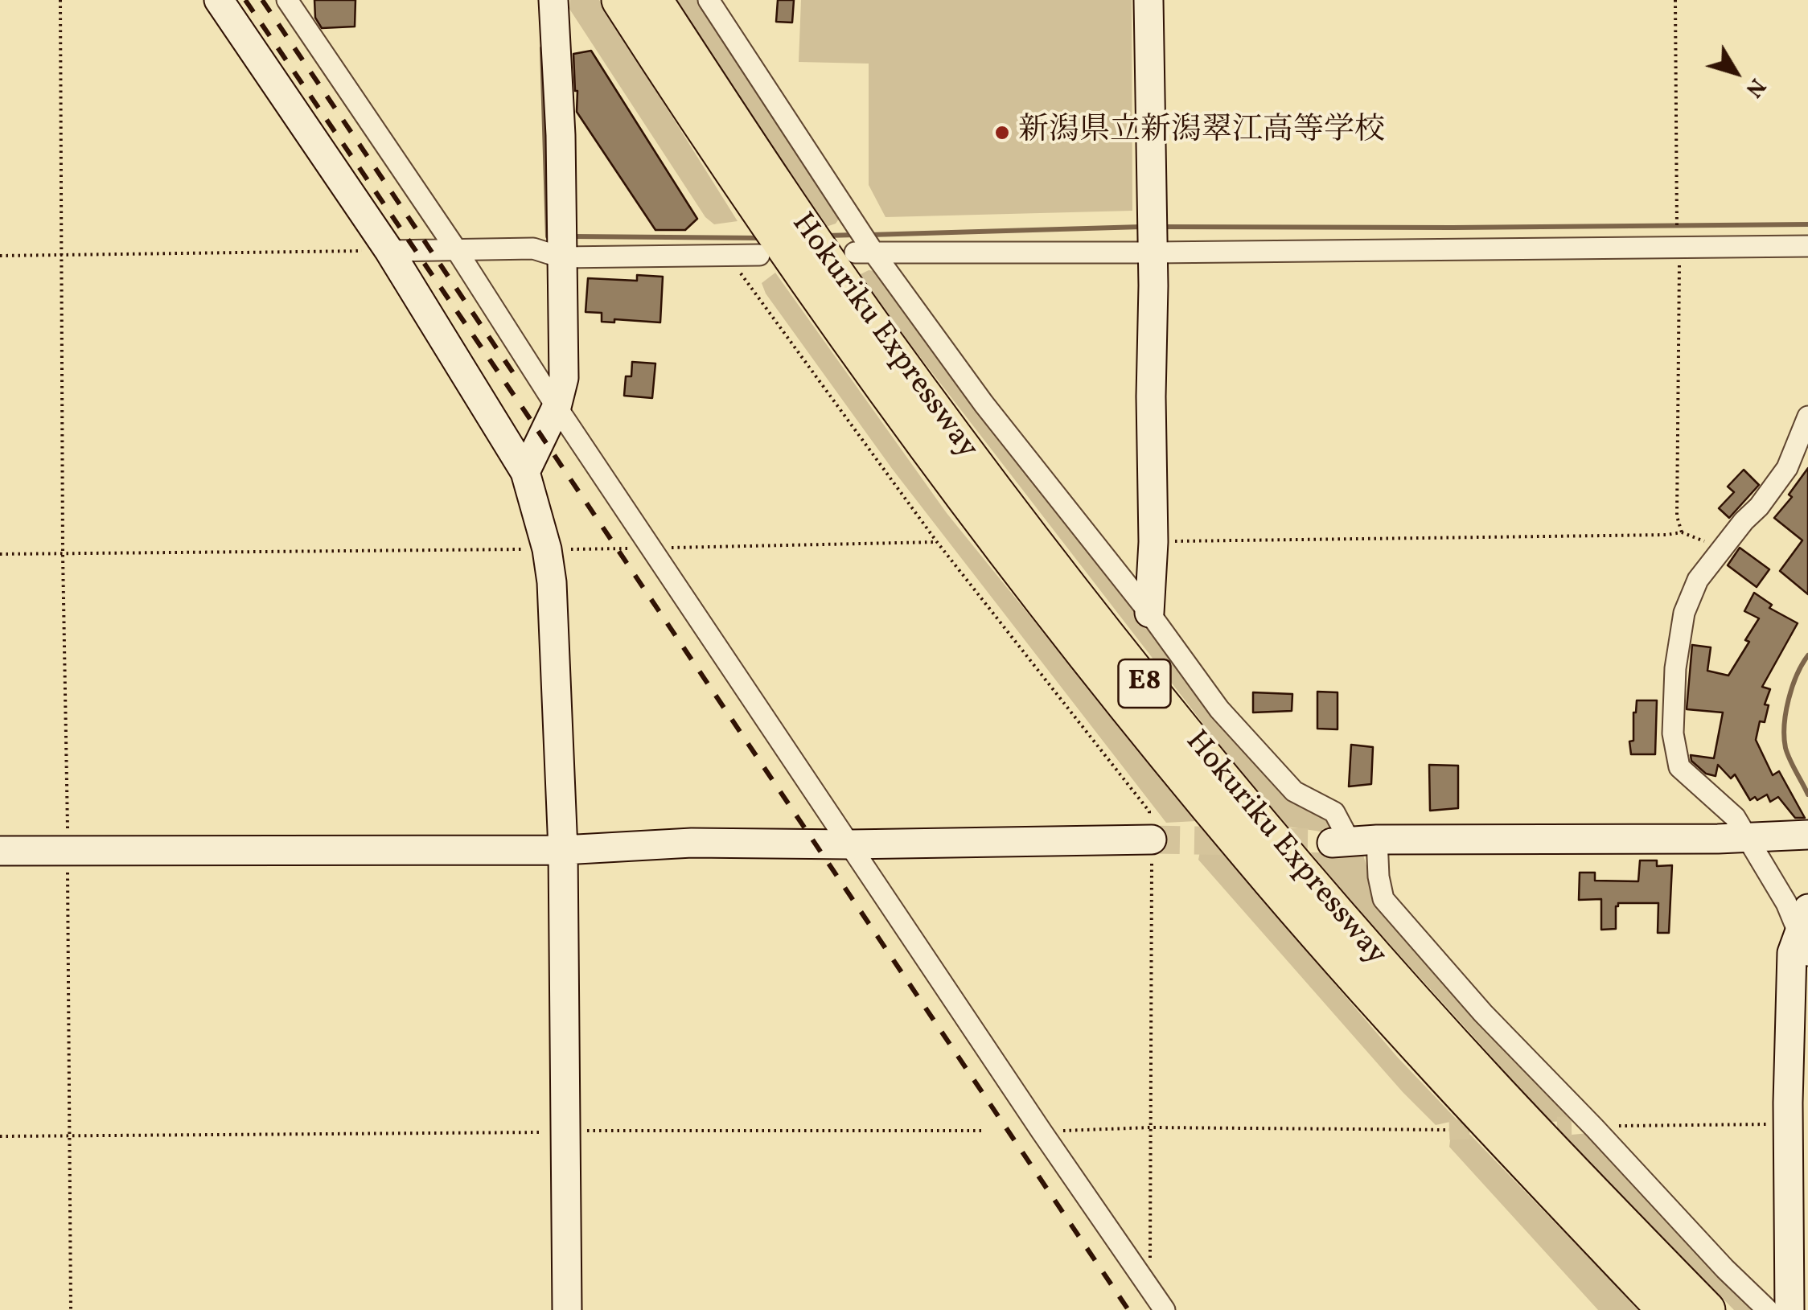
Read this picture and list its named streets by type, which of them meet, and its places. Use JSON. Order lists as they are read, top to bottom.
{
  "streets": {
    "highway": ["Hokuriku Expressway", "E8"]
  },
  "places": ["新潟県立新潟翠江高等学校"],
  "north": "bottom right"
}
